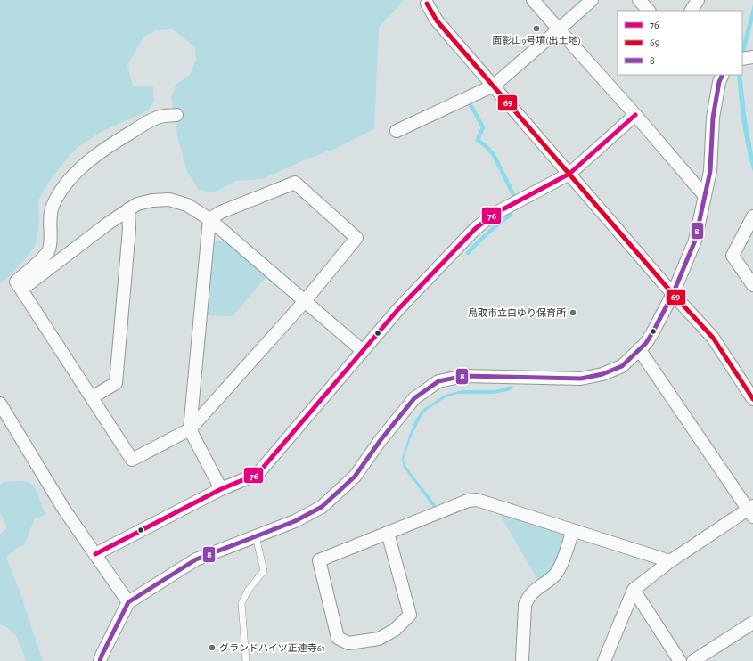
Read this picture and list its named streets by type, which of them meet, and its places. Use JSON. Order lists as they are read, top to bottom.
{
  "places": ["面影山9号墳(出土地)", "鳥取市立白ゆり保育所", "グランドハイツ正連寺61"],
  "lines": ["transit line 69", "transit line 8", "transit line 76"],
  "legend": ["76", "69", "8"]
}
